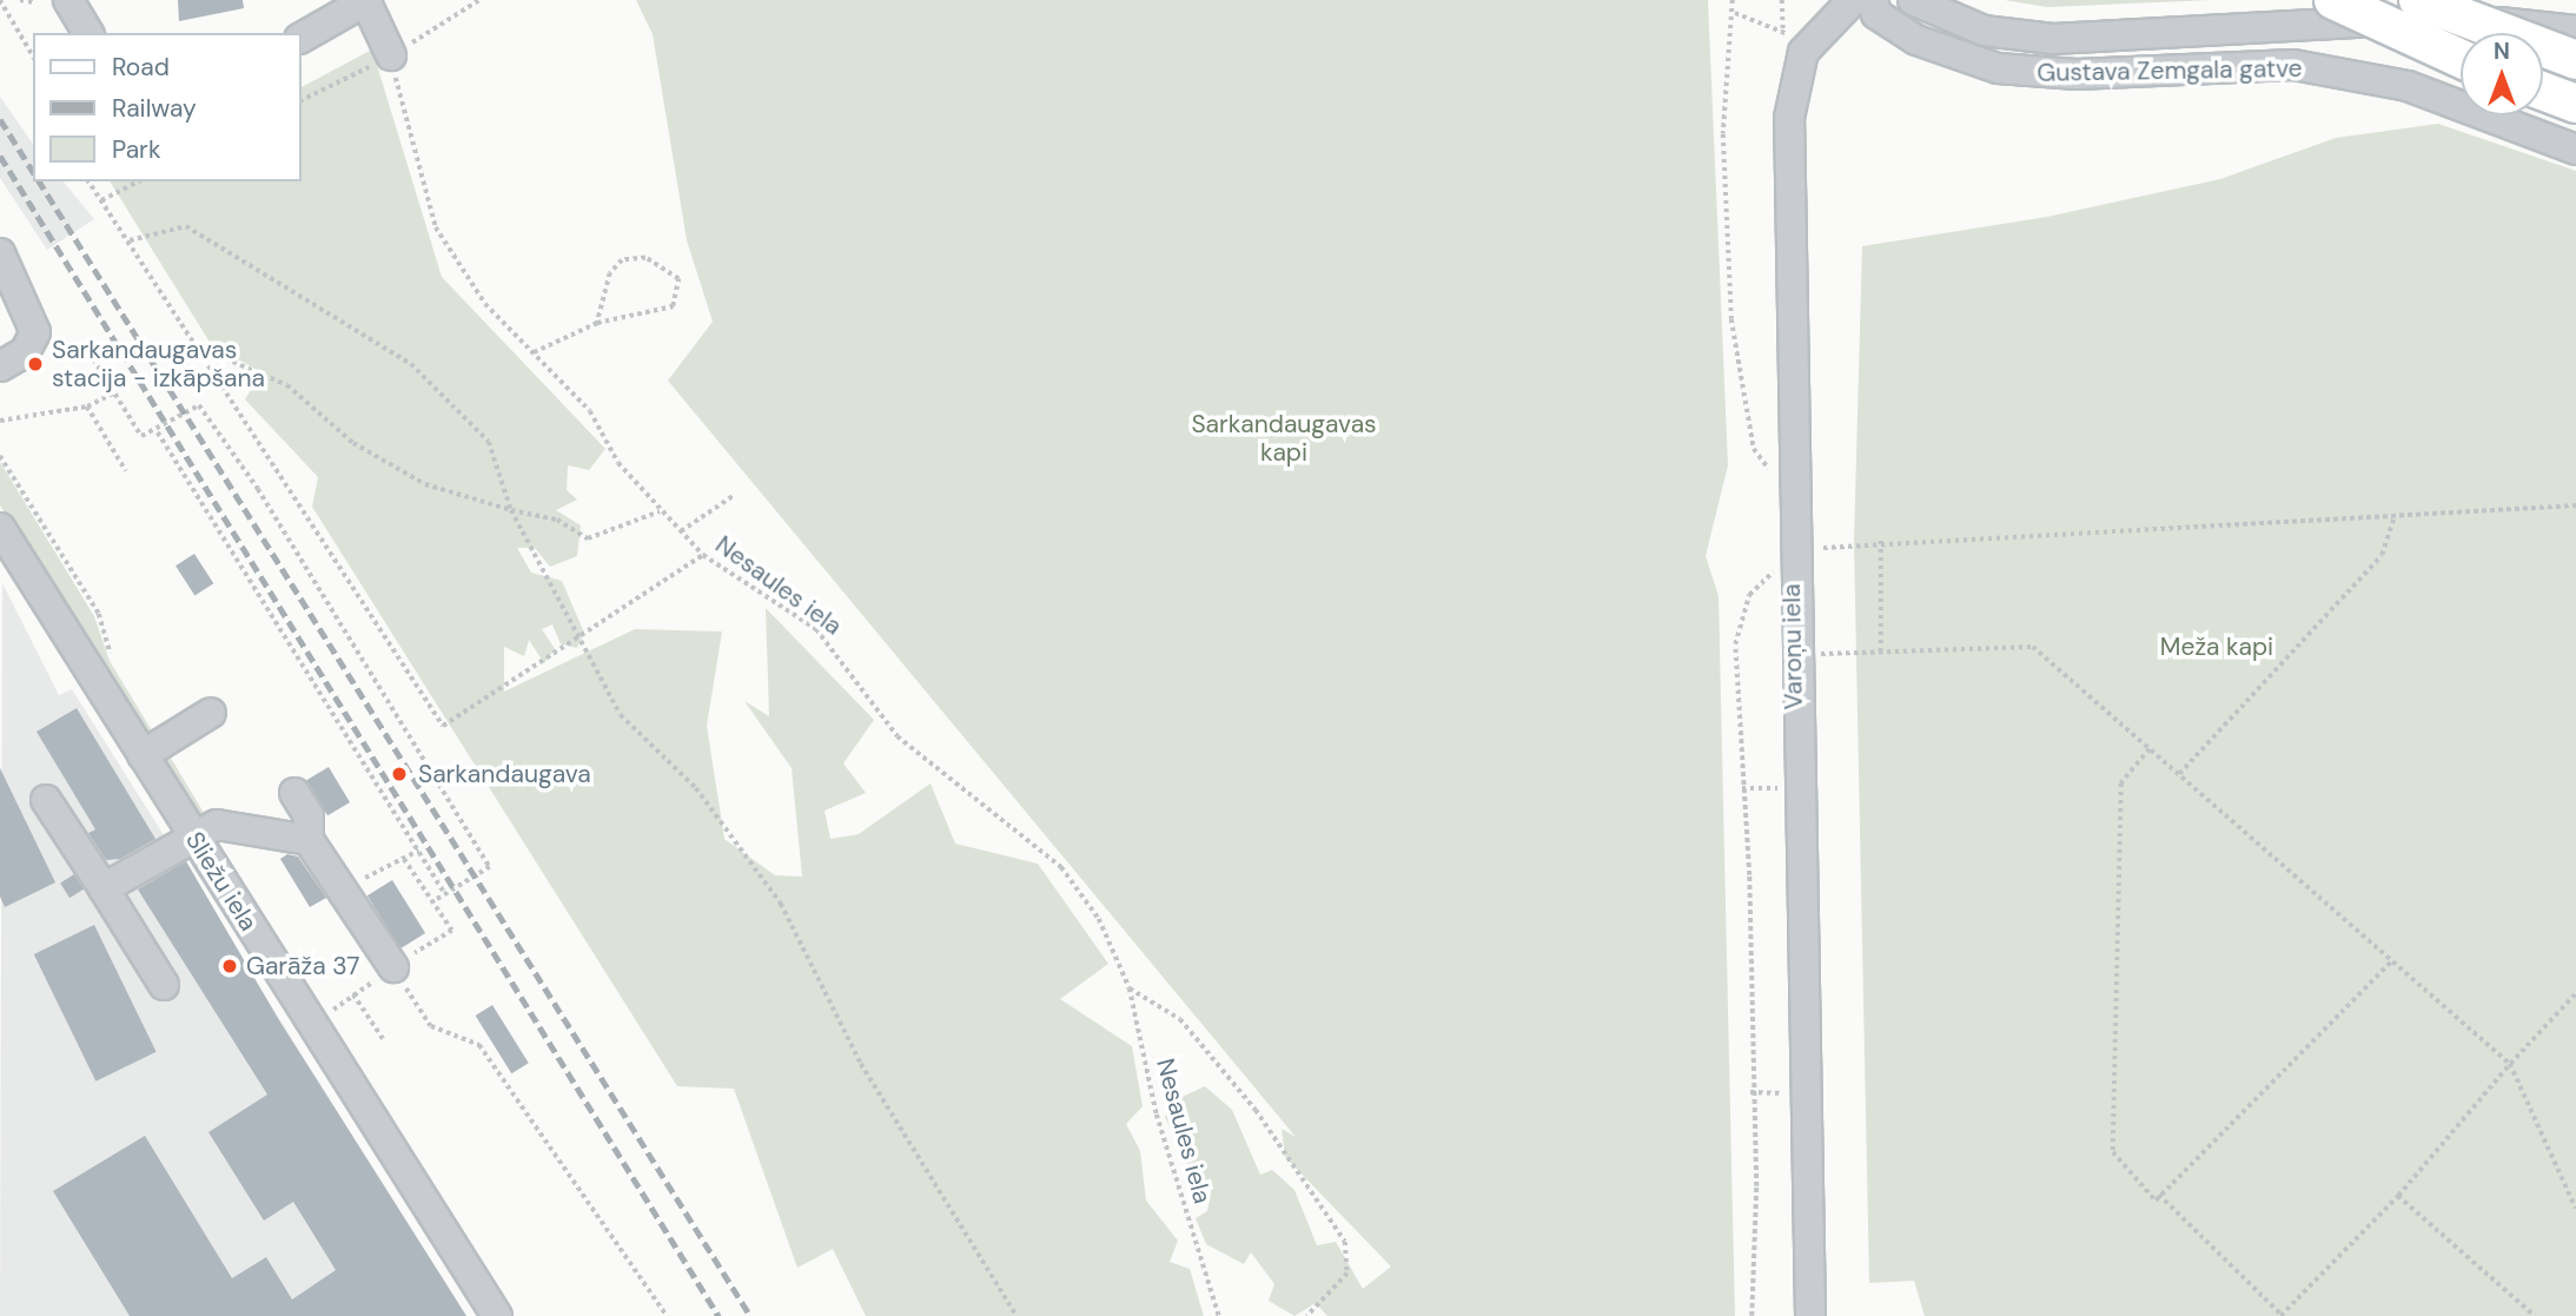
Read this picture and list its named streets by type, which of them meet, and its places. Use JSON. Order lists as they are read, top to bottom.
{
  "streets": {
    "street": ["Gustava Zemgala gatve", "Varoņu iela", "Sliežu iela"],
    "path": ["Nesaules iela"]
  },
  "parks": ["Sarkandaugavas kapi", "Meža kapi"],
  "places": ["Sarkandaugavas stacija - izkāpšana", "Sarkandaugava", "Garāža 37"],
  "legend": ["Road", "Railway", "Park"],
  "north": "top"
}
